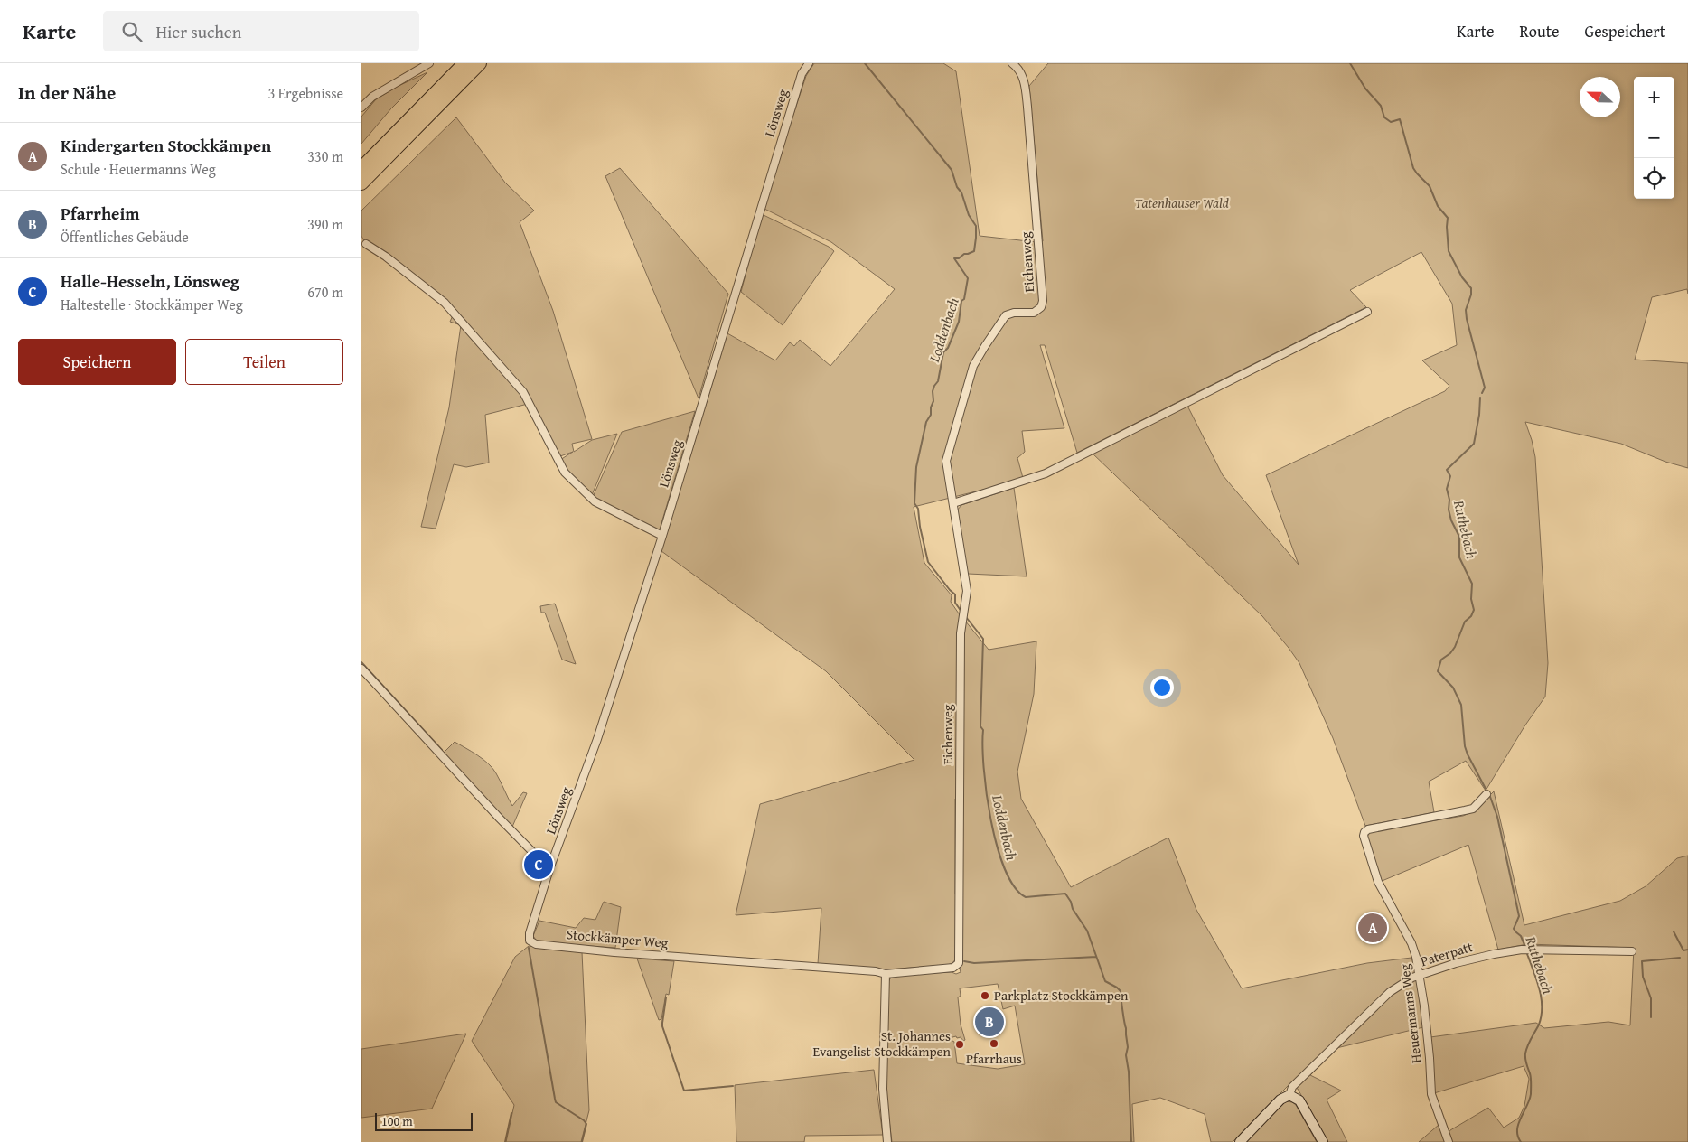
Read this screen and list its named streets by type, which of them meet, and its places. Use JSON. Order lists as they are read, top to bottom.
{
  "streets": {
    "street": [
      "Lönsweg",
      "Eichenweg",
      "Stockkämper Weg",
      "Paterpatt",
      "Heuermanns Weg"
    ]
  },
  "crossings": [
    ["Lönsweg", "Stockkämper Weg"],
    ["Eichenweg", "Stockkämper Weg"],
    ["Paterpatt", "Heuermanns Weg"]
  ],
  "water": ["Loddenbach", "Ruthebach"],
  "parks": ["Tatenhauser Wald"],
  "places": ["Parkplatz Stockkämpen", "Pfarrhaus", "St. Johannes Evangelist Stockkämpen"],
  "scale_bar": "100 m",
  "north": "left",
  "page": {
    "header": "Karte",
    "search": "Hier suchen",
    "nav": ["Karte", "Route", "Gespeichert"],
    "heading": ["In der Nähe", "3 Ergebnisse"],
    "map_buttons": ["+", "−"],
    "list": [
      {
        "mark": "A",
        "name": "Kindergarten Stockkämpen",
        "note": "Schule · Heuermanns Weg",
        "value": "330 m"
      },
      {
        "mark": "B",
        "name": "Pfarrheim",
        "note": "Öffentliches Gebäude",
        "value": "390 m"
      },
      {
        "mark": "C",
        "name": "Halle-Hesseln, Lönsweg",
        "note": "Haltestelle · Stockkämper Weg",
        "value": "670 m"
      }
    ],
    "buttons": ["Speichern", "Teilen"],
    "pins": ["C", "A", "B"],
    "scale": "100 m"
  }
}
